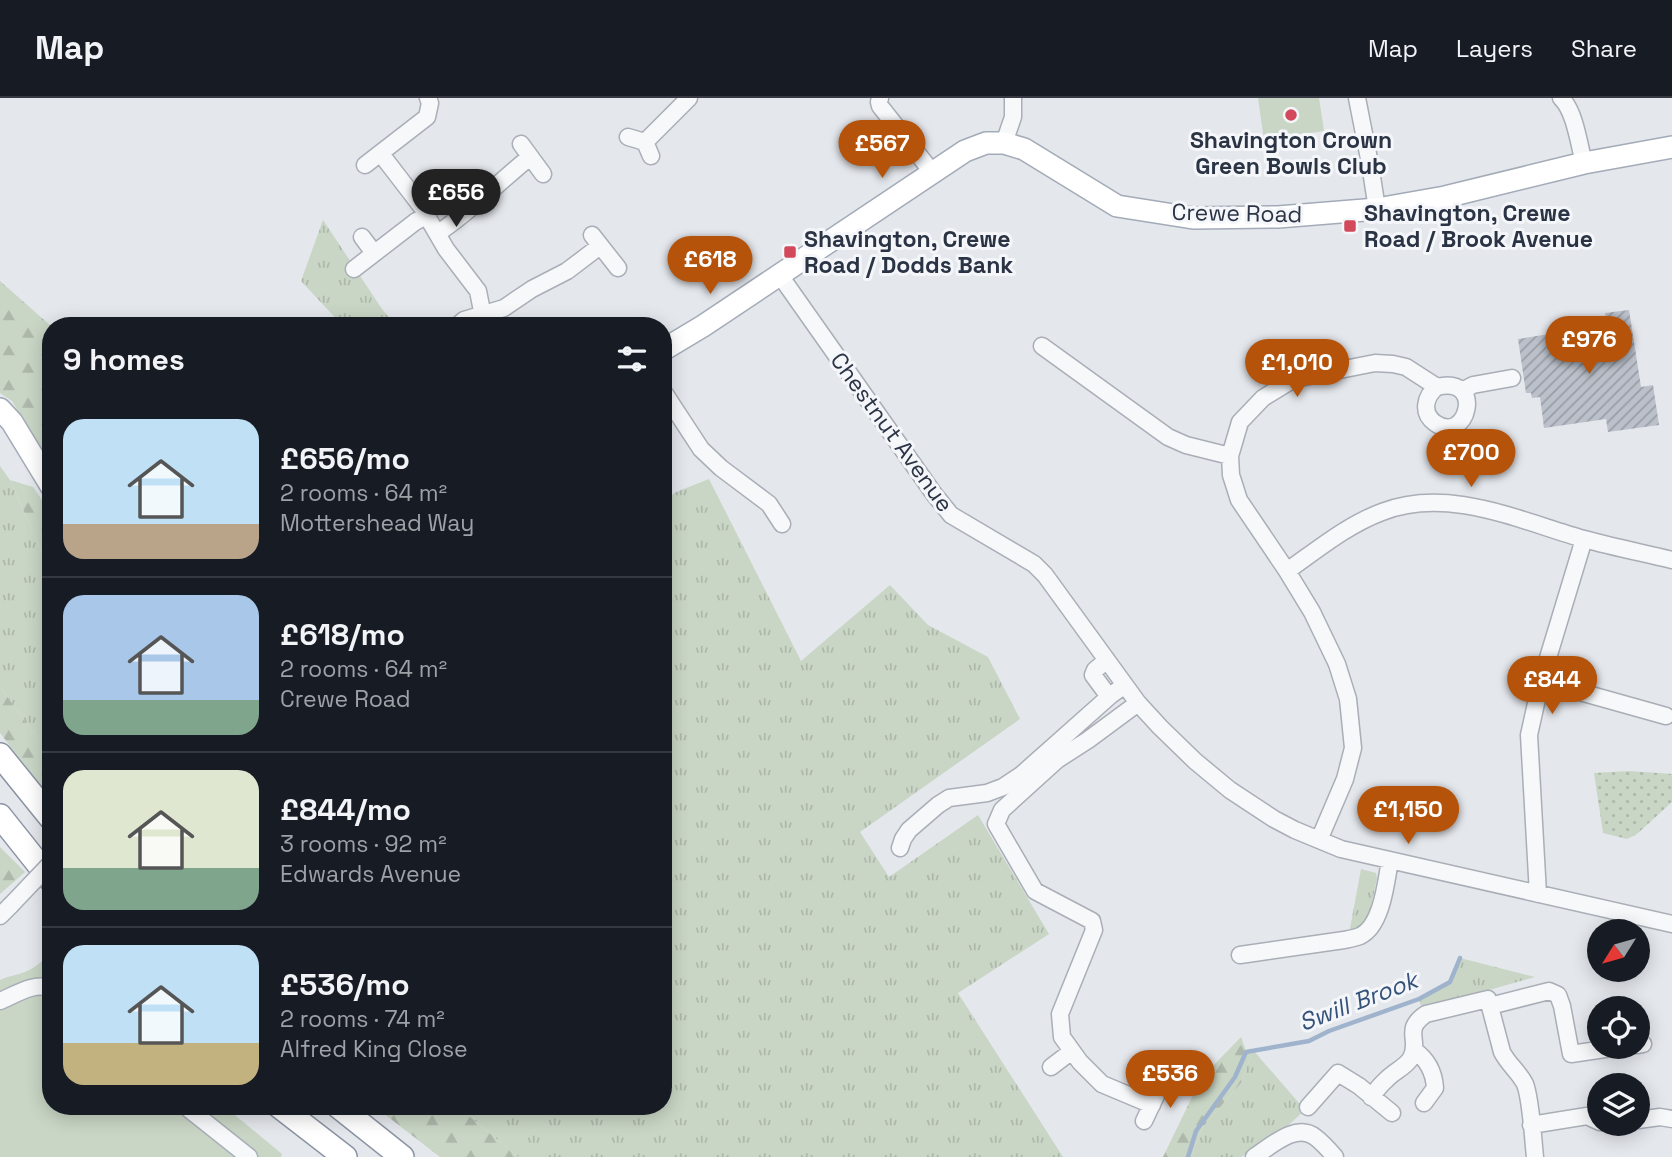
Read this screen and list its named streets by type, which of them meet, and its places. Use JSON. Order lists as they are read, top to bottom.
{
  "streets": {
    "main road": ["Crewe Road"],
    "street": ["Chestnut Avenue"]
  },
  "water": ["Swill Brook"],
  "places": {
    "other": ["Shavington Crown Green Bowls Club"],
    "transit": ["Shavington, Crewe Road / Brook Avenue", "Shavington, Crewe Road / Dodds Bank"]
  },
  "north": "bottom left",
  "page": {
    "header": "Map",
    "nav": ["Map", "Layers", "Share"],
    "price": [
      "£567",
      "£656",
      "£618",
      "£976",
      "£1,010",
      "£700",
      "£844",
      "£1,150",
      "£536"
    ],
    "heading": "9 homes",
    "list": [
      {
        "name": "£656/mo",
        "note": "2 rooms · 64 m² · Mottershead Way"
      },
      {
        "name": "£618/mo",
        "note": "2 rooms · 64 m² · Crewe Road"
      },
      {
        "name": "£844/mo",
        "note": "3 rooms · 92 m² · Edwards Avenue"
      },
      {
        "name": "£536/mo",
        "note": "2 rooms · 74 m² · Alfred King Close"
      }
    ]
  }
}
